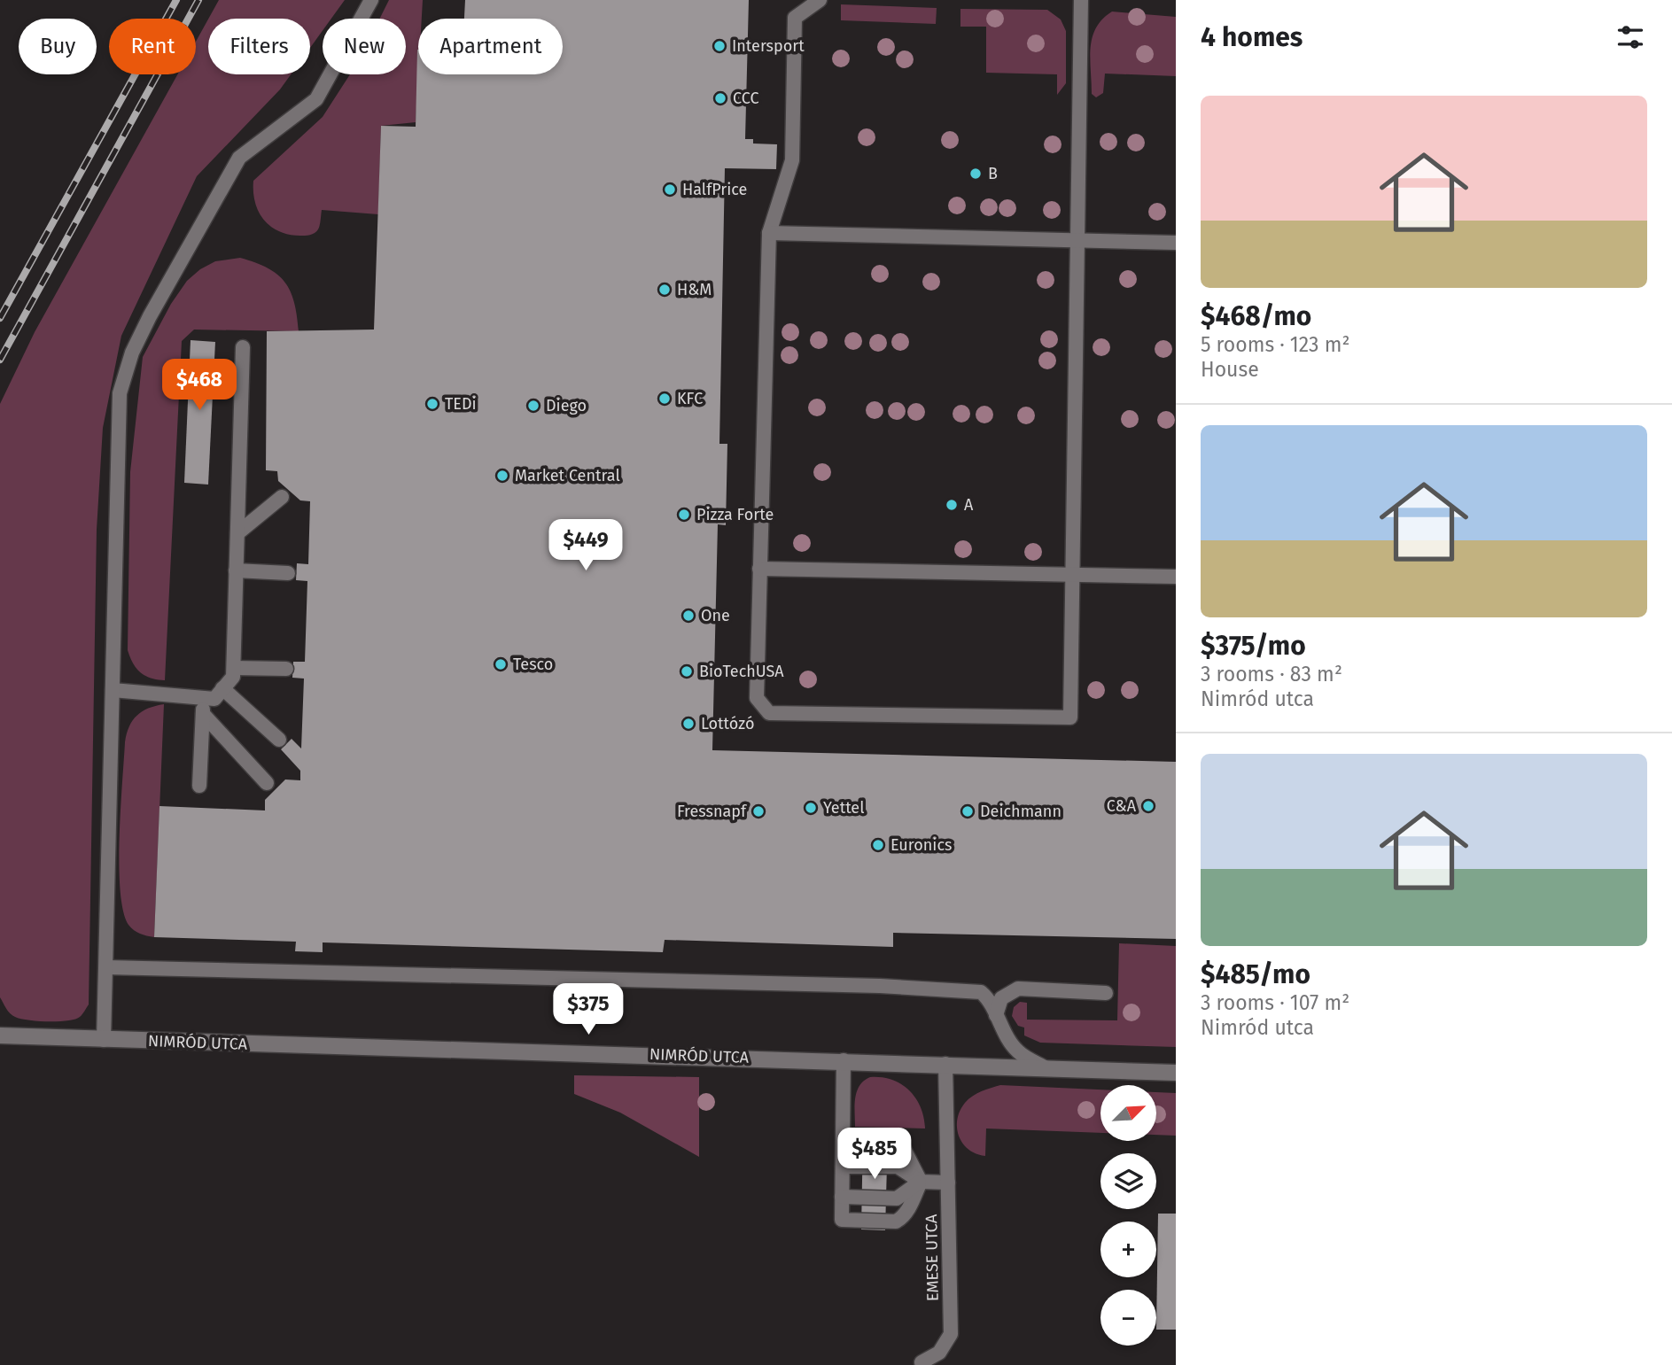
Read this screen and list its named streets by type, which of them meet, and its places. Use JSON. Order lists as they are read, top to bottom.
{
  "streets": {
    "street": ["NIMRÓD UTCA"],
    "lane": ["EMESE UTCA"]
  },
  "crossings": [
    ["NIMRÓD UTCA", "EMESE UTCA"]
  ],
  "places": [
    "Intersport",
    "CCC",
    "B",
    "HalfPrice",
    "H&M",
    "KFC",
    "TEDi",
    "Diego",
    "Market Central",
    "A",
    "Pizza Forte",
    "One",
    "Tesco",
    "BioTechUSA",
    "Lottózó",
    "C&A",
    "Yettel",
    "Fressnapf",
    "Deichmann",
    "Euronics"
  ],
  "north": "top right",
  "page": {
    "heading": "4 homes",
    "chip": [
      "Buy",
      "Rent",
      "Filters",
      "New",
      "Apartment"
    ],
    "list": [
      {
        "name": "$468/mo",
        "note": "5 rooms · 123 m² · House"
      },
      {
        "name": "$375/mo",
        "note": "3 rooms · 83 m² · Nimród utca"
      },
      {
        "name": "$485/mo",
        "note": "3 rooms · 107 m² · Nimród utca"
      }
    ],
    "price": [
      "$468",
      "$449",
      "$375",
      "$485"
    ],
    "map_buttons": ["+", "−"]
  }
}
